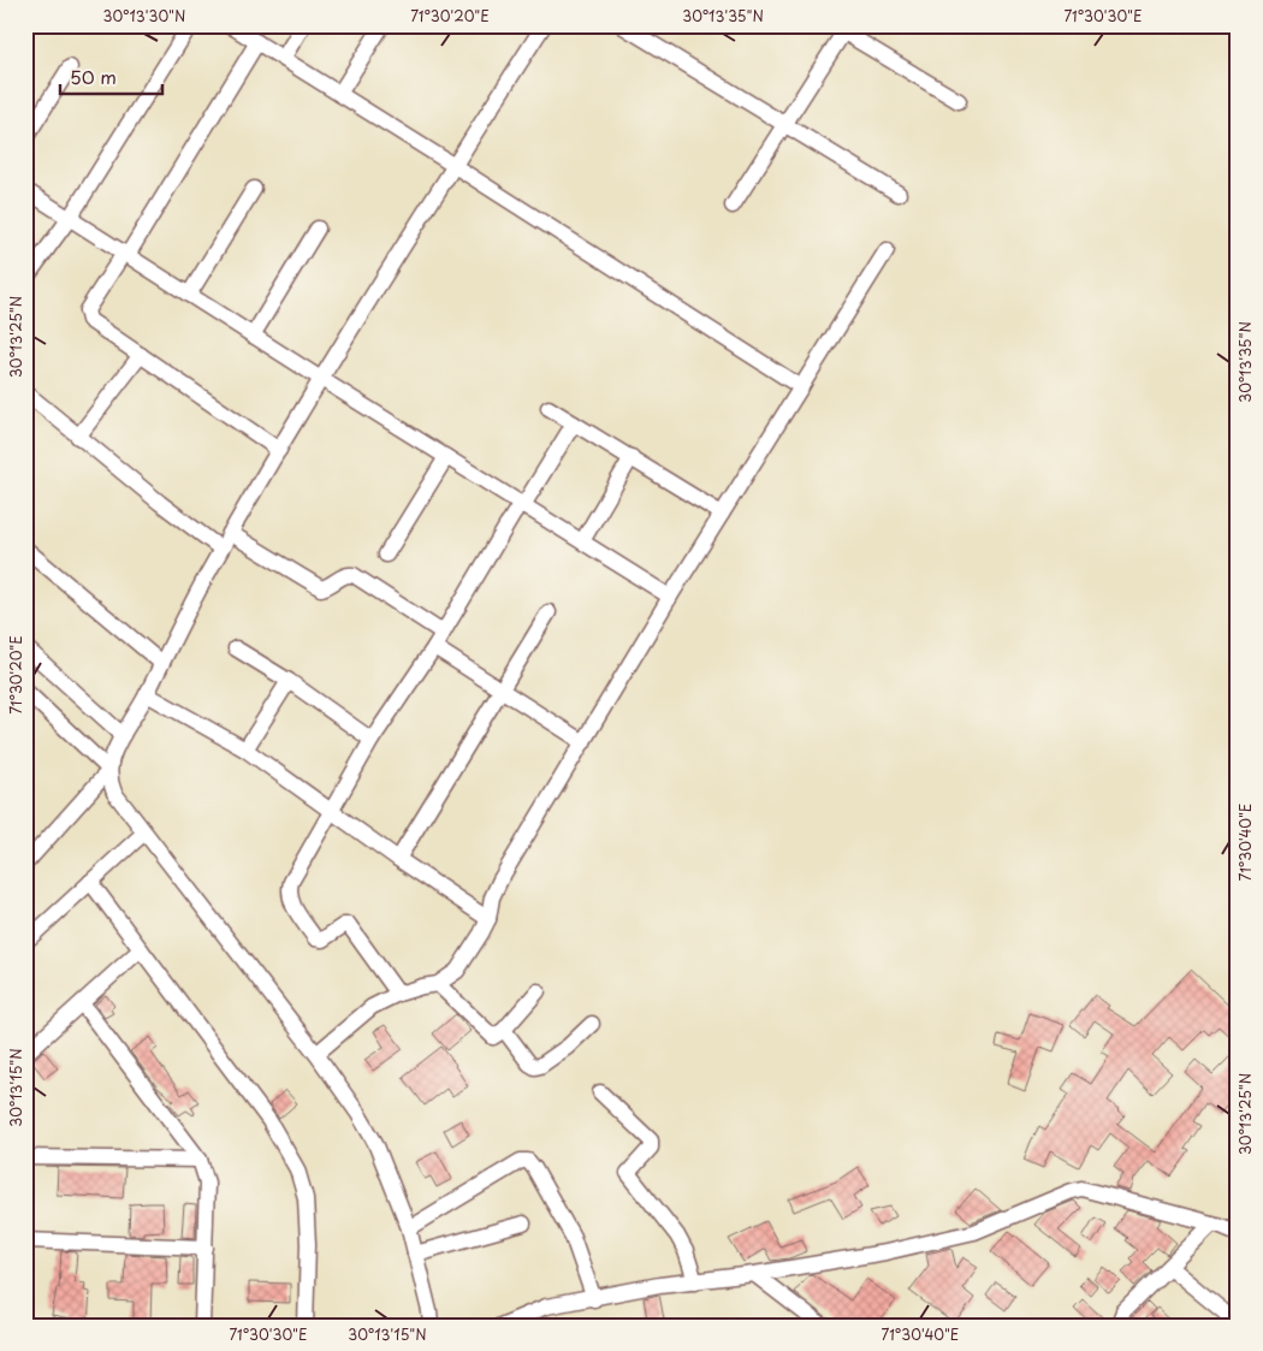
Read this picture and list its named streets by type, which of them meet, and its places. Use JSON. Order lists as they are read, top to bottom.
{
  "scale_bar": "50 m",
  "coordinates": [
    "30°13'30\"N",
    "71°30'20\"E",
    "30°13'35\"N",
    "71°30'30\"E",
    "30°13'25\"N",
    "71°30'40\"E",
    "30°13'15\"N"
  ]
}
